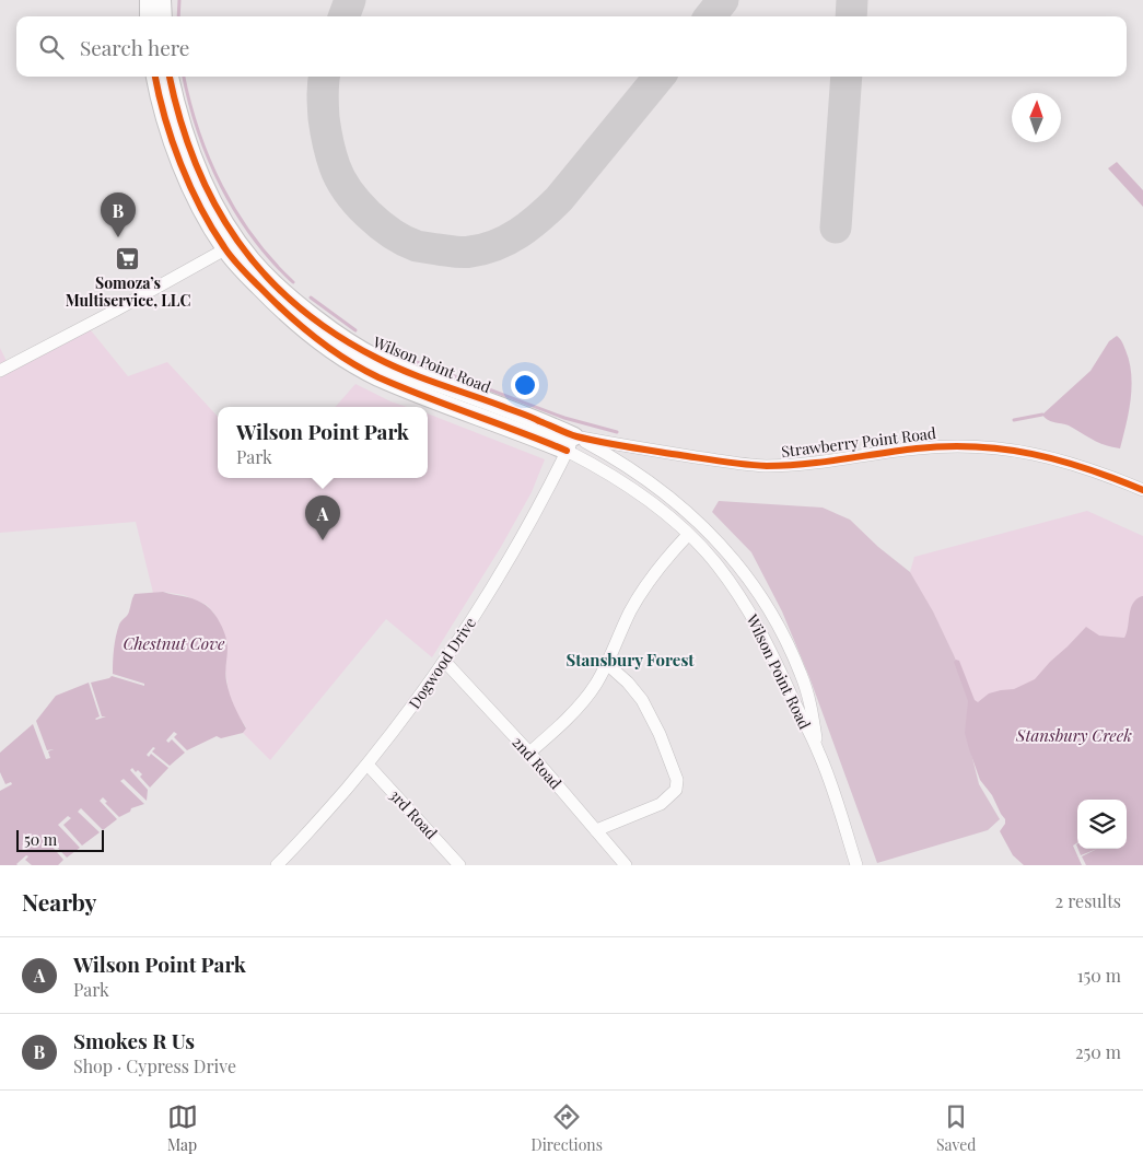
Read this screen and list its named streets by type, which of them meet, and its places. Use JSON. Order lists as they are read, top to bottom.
{
  "streets": {
    "street": [
      "Wilson Point Road",
      "Strawberry Point Road",
      "Dogwood Drive",
      "2nd Road",
      "3rd Road"
    ]
  },
  "crossings": [
    ["Wilson Point Road", "Strawberry Point Road"],
    ["Wilson Point Road", "Dogwood Drive"],
    ["Strawberry Point Road", "Dogwood Drive"],
    ["Dogwood Drive", "2nd Road"],
    ["Dogwood Drive", "3rd Road"]
  ],
  "districts": ["Stansbury Forest"],
  "water": ["Chestnut Cove", "Stansbury Creek"],
  "places": {
    "supermarket": ["Somoza’s Multiservice, LLC"]
  },
  "scale_bar": "50 m",
  "north": "top",
  "page": {
    "search": "Search here",
    "pins": ["B", "A"],
    "popup": ["Wilson Point Park", "Park"],
    "scale": "50 m",
    "heading": ["Nearby", "2 results"],
    "list": [
      {
        "mark": "A",
        "name": "Wilson Point Park",
        "note": "Park",
        "value": "150 m"
      },
      {
        "mark": "B",
        "name": "Smokes R Us",
        "note": "Shop · Cypress Drive",
        "value": "250 m"
      }
    ],
    "nav": ["Map", "Directions", "Saved"]
  }
}
